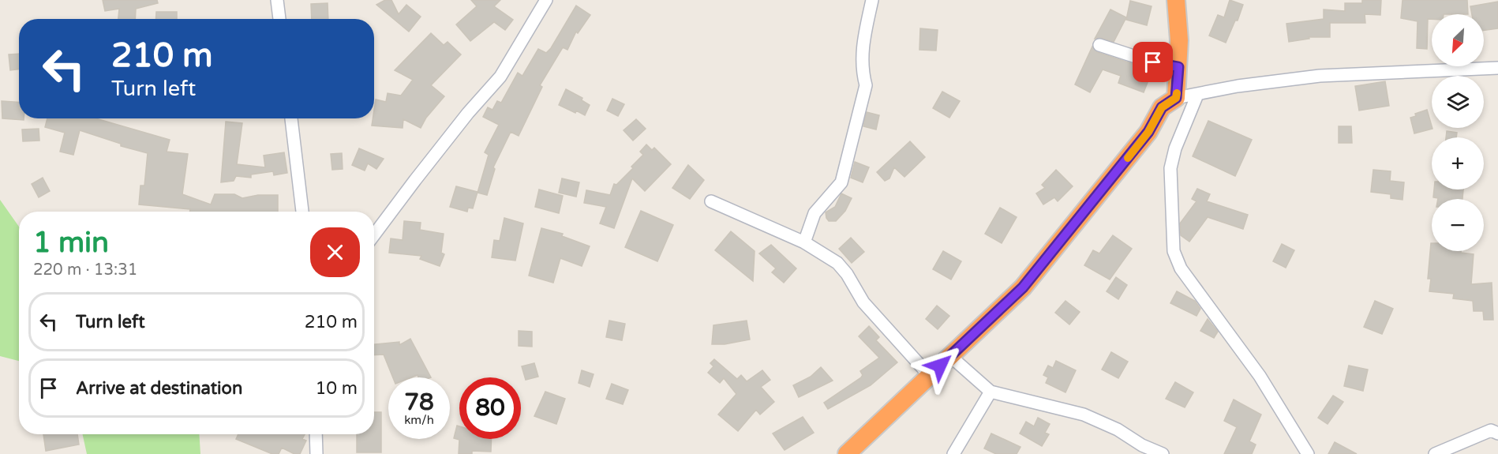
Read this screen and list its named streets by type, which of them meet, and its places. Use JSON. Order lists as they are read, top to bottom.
{
  "north": "bottom left",
  "page": {
    "map_buttons": ["+", "−"],
    "turn": ["210 m", "Turn left"],
    "heading": ["1 min", "220 m · 13:31"],
    "list": [
      {
        "name": "Turn left",
        "value": "210 m"
      },
      {
        "name": "Arrive at destination",
        "value": "10 m"
      }
    ],
    "speed": "78 km/h",
    "limit": "80"
  }
}
